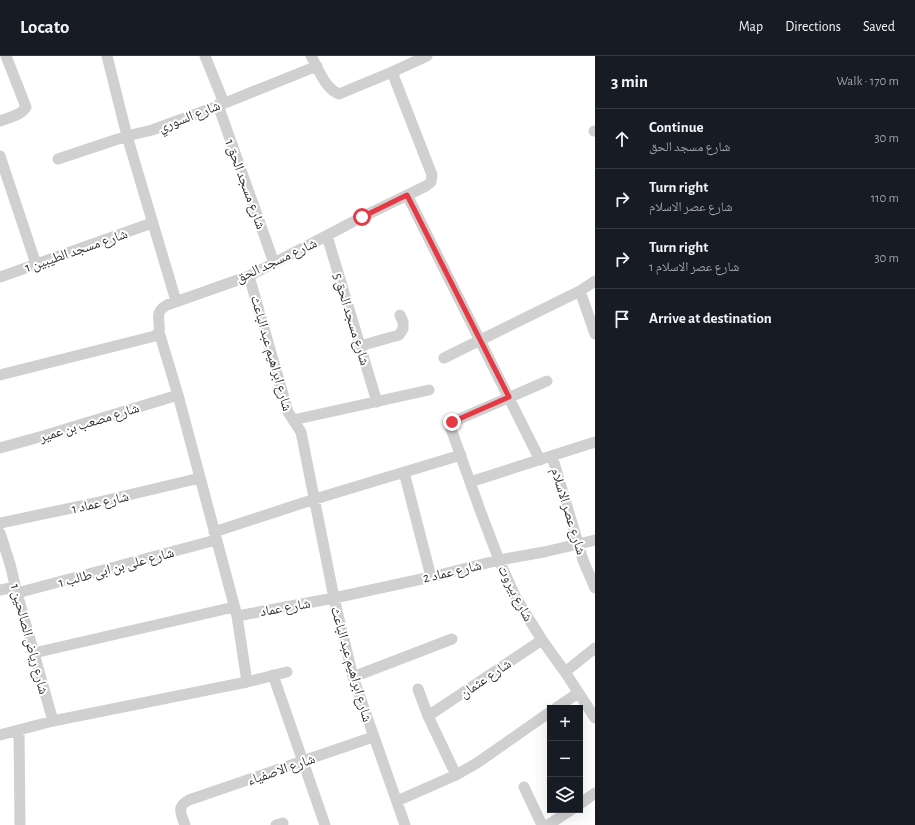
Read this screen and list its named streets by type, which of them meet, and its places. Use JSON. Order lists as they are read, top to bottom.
{
  "streets": {
    "street": [
      "شارع السوري",
      "شارع مسجد الحق 1",
      "شارع مسجد الطيبين 1",
      "شارع مسجد الحق",
      "شارع مسجد الحق 5",
      "شارع ابراهيم عبد الباعث",
      "شارع مصعب بن عمير",
      "شارع عماد 1",
      "شارع عصر الاسلام",
      "شارع على بن ابى طالب 1",
      "شارع عماد 2",
      "شارع بيروت",
      "شارع عماد",
      "شارع رياض الصالحين 1",
      "شارع عثمان",
      "شارع الاصفياء"
    ]
  },
  "crossings": [
    ["شارع السوري", "شارع مسجد الحق 1"],
    ["شارع مسجد الحق 1", "شارع مسجد الحق"],
    ["شارع مسجد الحق", "شارع مسجد الحق 5"],
    ["شارع مسجد الحق", "شارع ابراهيم عبد الباعث"],
    ["شارع مسجد الحق", "شارع عصر الاسلام"],
    ["شارع ابراهيم عبد الباعث", "شارع عماد 2"],
    ["شارع ابراهيم عبد الباعث", "شارع عماد"],
    ["شارع ابراهيم عبد الباعث", "شارع الاصفياء"],
    ["شارع عصر الاسلام", "شارع عماد 2"],
    ["شارع عصر الاسلام", "شارع بيروت"],
    ["شارع على بن ابى طالب 1", "شارع رياض الصالحين 1"],
    ["شارع عماد 2", "شارع بيروت"],
    ["شارع عماد 2", "شارع عماد"],
    ["شارع بيروت", "شارع عثمان"],
    ["شارع عماد", "شارع رياض الصالحين 1"]
  ],
  "page": {
    "header": "Locato",
    "nav": ["Map", "Directions", "Saved"],
    "heading": ["3 min", "Walk · 170 m"],
    "list": [
      ["Continue", "شارع مسجد الحق", "30 m"],
      ["Turn right", "شارع عصر الاسلام", "110 m"],
      ["Turn right", "شارع عصر الاسلام 1", "30 m"],
      "Arrive at destination"
    ],
    "map_buttons": ["+", "−"]
  }
}
